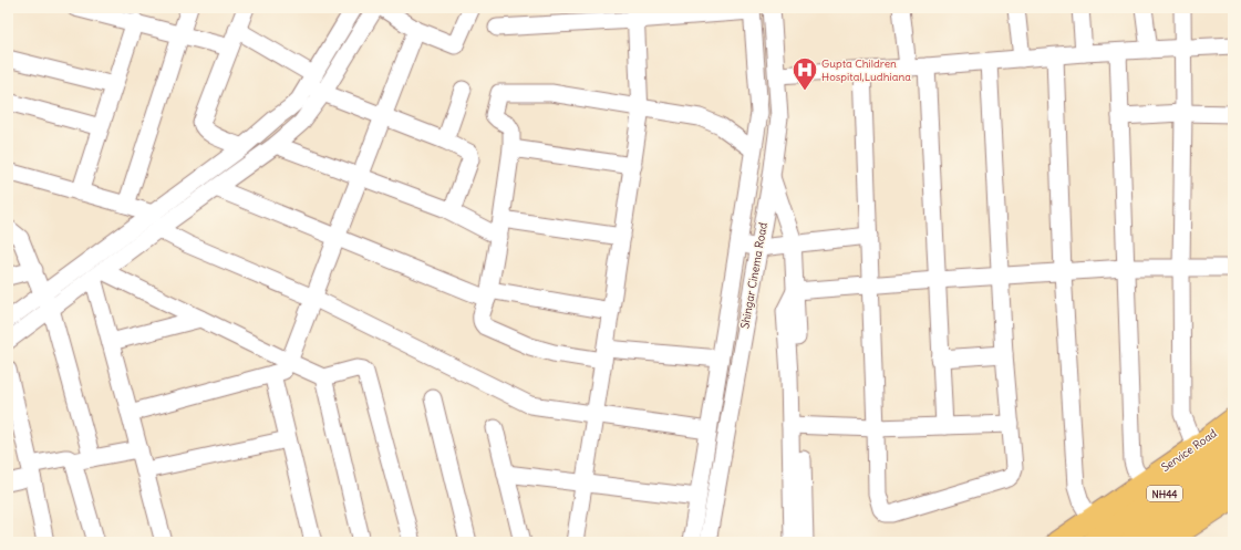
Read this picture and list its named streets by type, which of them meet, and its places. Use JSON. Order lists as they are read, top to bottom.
{
  "streets": {
    "highway": ["NH44"],
    "main road": ["Service Road"],
    "street": ["Shingar Cinema Road"]
  },
  "places": {
    "hospital": ["Gupta Children Hospital,Ludhiana"]
  }
}
